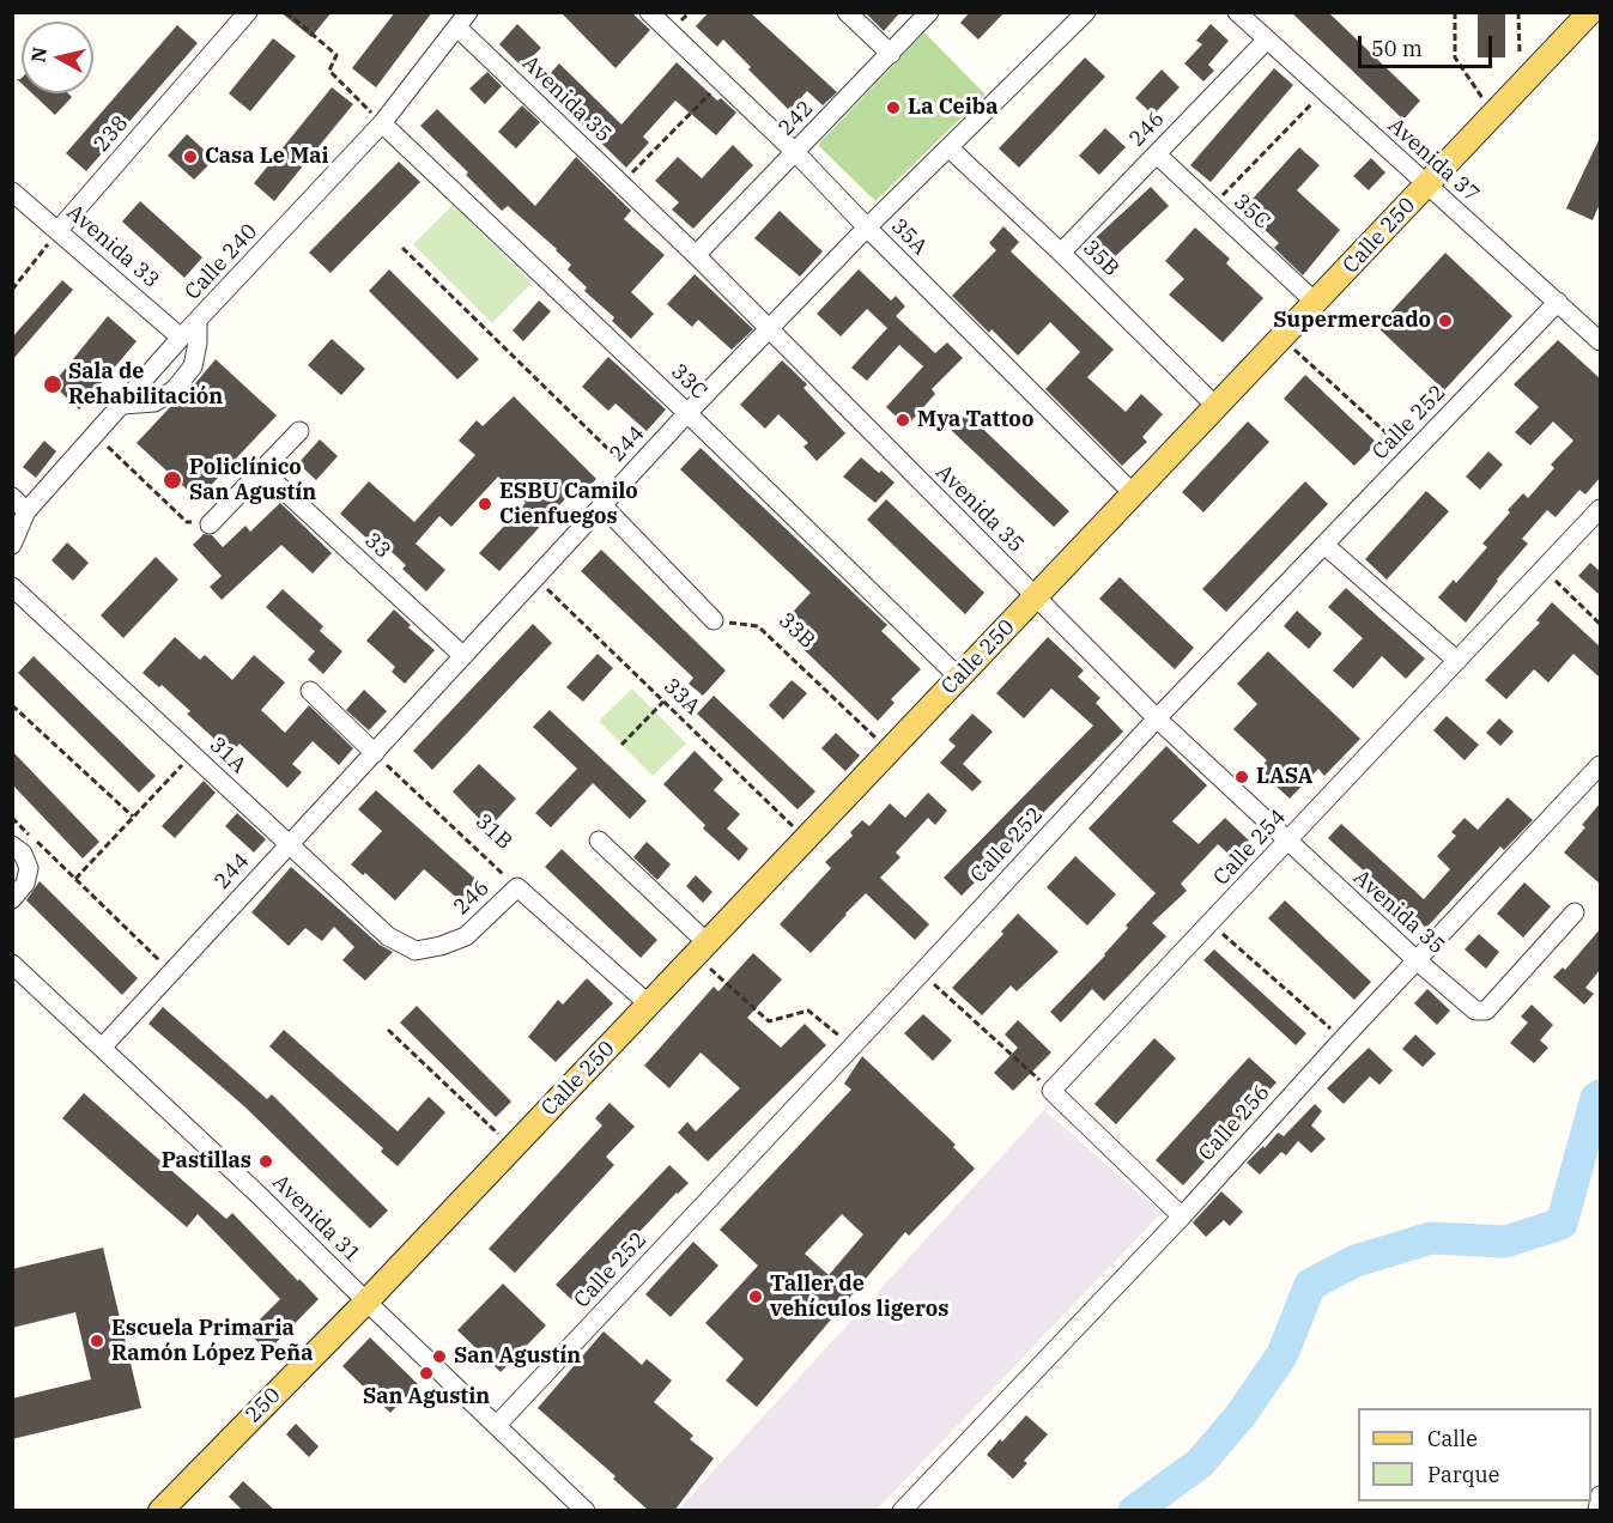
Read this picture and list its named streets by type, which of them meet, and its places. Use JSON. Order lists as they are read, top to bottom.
{
  "streets": {
    "main road": ["Calle 250", "250"],
    "street": [
      "Avenida 35",
      "242",
      "246",
      "238",
      "Avenida 37",
      "35C",
      "35A",
      "Avenida 33",
      "35B",
      "Calle 240",
      "33C",
      "Calle 252",
      "244",
      "33",
      "31A",
      "Calle 254",
      "Calle 256",
      "Avenida 31"
    ],
    "path": ["33B", "33A", "31B"]
  },
  "crossings": [
    ["Avenida 35", "242"],
    ["Avenida 35", "Calle 250"],
    ["Avenida 35", "Calle 240"],
    ["Avenida 35", "Calle 252"],
    ["Avenida 35", "244"],
    ["Avenida 35", "Calle 254"],
    ["Avenida 35", "Calle 256"],
    ["242", "35A"],
    ["246", "Avenida 37"],
    ["246", "35C"],
    ["246", "35B"],
    ["246", "31A"],
    ["246", "31B"],
    ["238", "Avenida 33"],
    ["Avenida 37", "Calle 250"],
    ["Avenida 37", "Calle 252"],
    ["35C", "Calle 250"],
    ["Calle 250", "35A"],
    ["Calle 250", "35B"],
    ["Calle 250", "33C"],
    ["Calle 250", "33B"],
    ["Calle 250", "33A"],
    ["Calle 250", "Avenida 31"],
    ["Calle 250", "250"],
    ["35A", "244"],
    ["Avenida 33", "Calle 240"],
    ["35B", "244"],
    ["Calle 240", "33C"],
    ["33C", "244"],
    ["Calle 252", "Avenida 31"],
    ["244", "33"],
    ["244", "33A"],
    ["244", "31A"],
    ["244", "31B"],
    ["244", "Avenida 31"],
    ["Avenida 31", "250"]
  ],
  "places": [
    "La Ceiba",
    "Casa Le Mai",
    "Supermercado",
    "Sala de Rehabilitación",
    "Mya Tattoo",
    "Policlínico San Agustín",
    "ESBU Camilo Cienfuegos",
    "LASA",
    "Pastillas",
    "Taller de vehículos ligeros",
    "Escuela Primaria Ramón López Peña",
    "San Agustín",
    "San Agustin"
  ],
  "legend": ["Calle", "Parque"],
  "scale_bar": "50 m",
  "north": "left"
}
